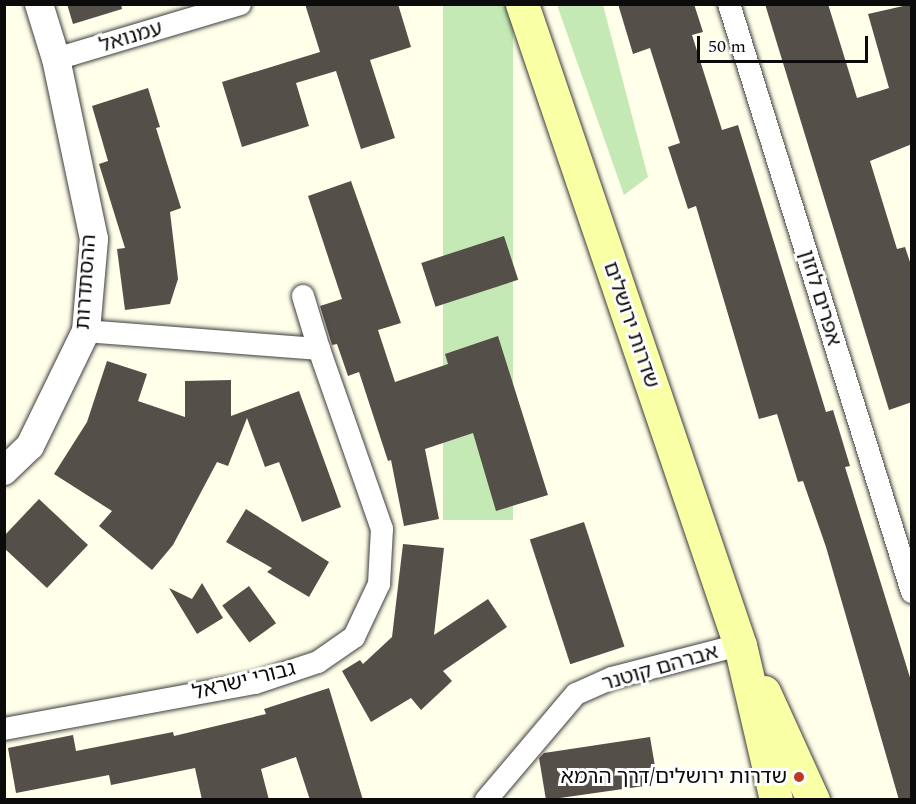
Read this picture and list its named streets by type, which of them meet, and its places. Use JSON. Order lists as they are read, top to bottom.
{
  "streets": {
    "main road": ["שדרות ירושלים"],
    "street": [
      "עמנואל",
      "ההסתדרות",
      "אפרים לוזון",
      "אברהם קוטנר",
      "גבורי ישראל"
    ]
  },
  "crossings": [
    ["עמנואל", "ההסתדרות"],
    ["שדרות ירושלים", "אברהם קוטנר"]
  ],
  "places": ["שדרות ירושלים/דרך הרמא"],
  "scale_bar": "50 m"
}
